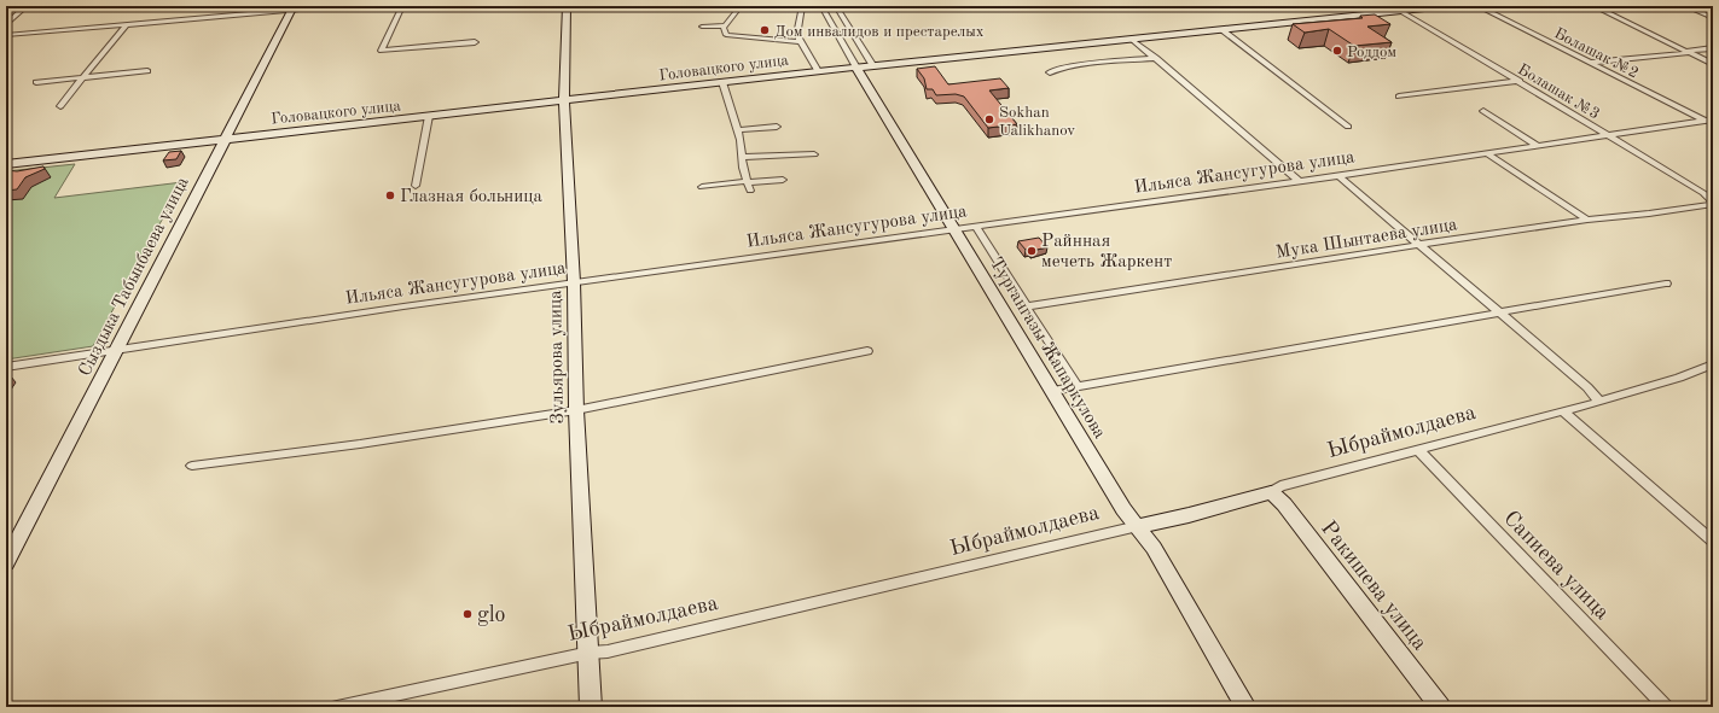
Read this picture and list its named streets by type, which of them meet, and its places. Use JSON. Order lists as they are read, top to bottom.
{
  "streets": {
    "street": [
      "Болашак №2",
      "Головацкого улица",
      "Болашак №3",
      "Ильяса Жансугурова улица",
      "Мука Шынтаева улица",
      "Сыздыка Табынбаева улица",
      "Тургангазы Жапаркулова",
      "Зульярова улица",
      "Ыбраймолдаева",
      "Сапиева улица",
      "Ракишева улица"
    ]
  },
  "crossings": [
    ["Болашак №2", "Ильяса Жансугурова улица"],
    ["Головацкого улица", "Болашак №3"],
    ["Головацкого улица", "Сыздыка Табынбаева улица"],
    ["Головацкого улица", "Тургангазы Жапаркулова"],
    ["Головацкого улица", "Зульярова улица"],
    ["Болашак №3", "Ильяса Жансугурова улица"],
    ["Болашак №3", "Мука Шынтаева улица"],
    ["Ильяса Жансугурова улица", "Сыздыка Табынбаева улица"],
    ["Ильяса Жансугурова улица", "Тургангазы Жапаркулова"],
    ["Ильяса Жансугурова улица", "Зульярова улица"],
    ["Тургангазы Жапаркулова", "Ыбраймолдаева"],
    ["Зульярова улица", "Ыбраймолдаева"],
    ["Ыбраймолдаева", "Сапиева улица"],
    ["Ыбраймолдаева", "Ракишева улица"]
  ],
  "places": [
    "Дом инвалидов и престарелых",
    "Роддом",
    "Sokhan Ualikhanov",
    "Глазная больница",
    "Райнная мечеть Жаркент",
    "glo"
  ]
}
